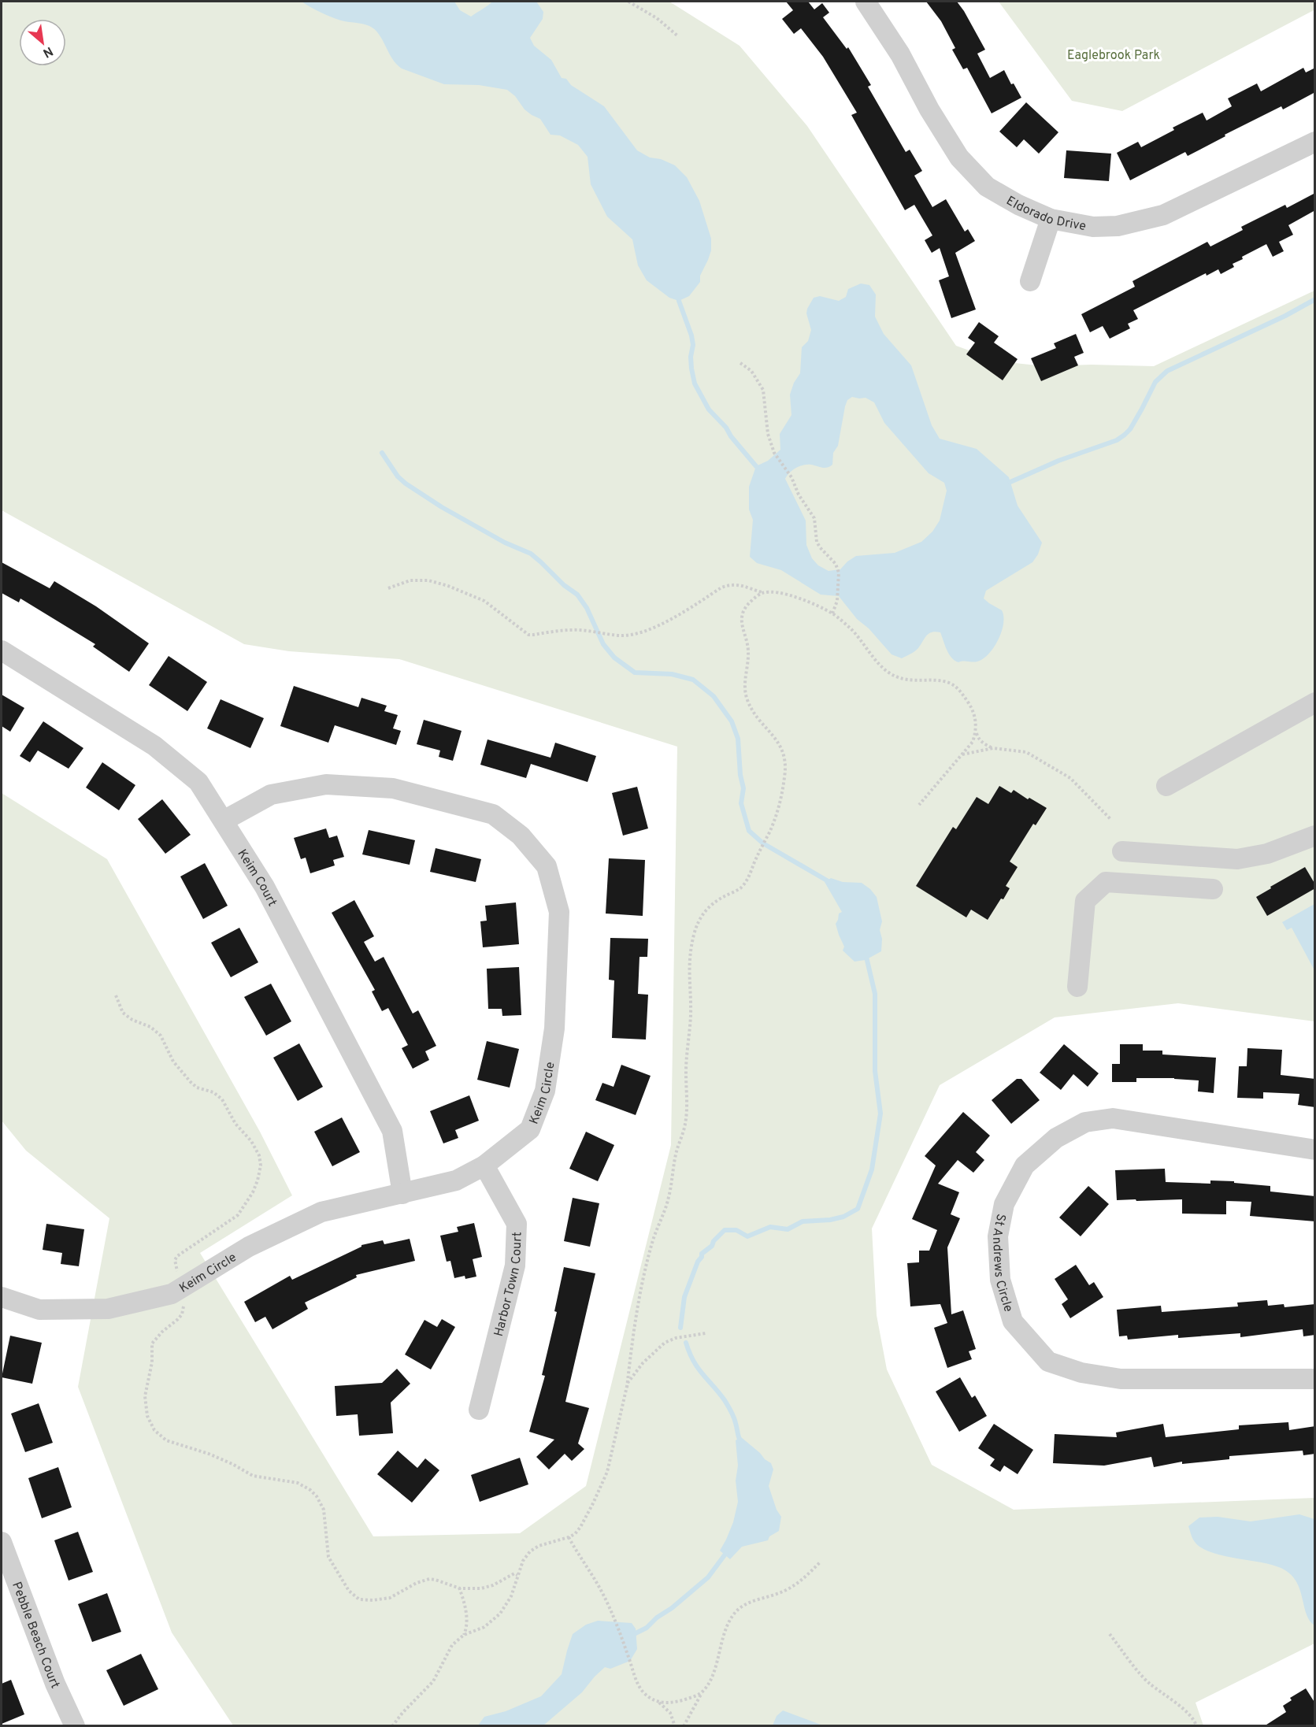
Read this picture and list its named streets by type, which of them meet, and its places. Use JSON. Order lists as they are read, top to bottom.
{
  "streets": {
    "street": [
      "Eldorado Drive",
      "Keim Court",
      "Keim Circle",
      "St Andrews Circle",
      "Harbor Town Court",
      "Pebble Beach Court"
    ]
  },
  "crossings": [
    ["Keim Court", "Keim Circle"],
    ["Keim Circle", "Harbor Town Court"]
  ],
  "parks": ["Eaglebrook Park"],
  "north": "bottom right"
}
